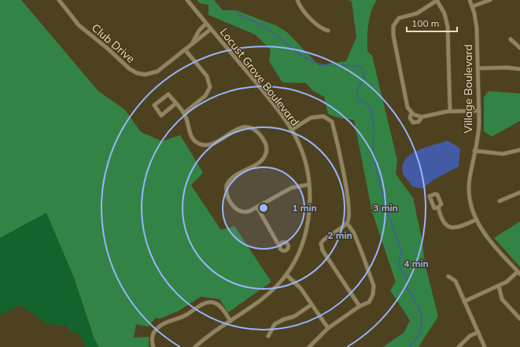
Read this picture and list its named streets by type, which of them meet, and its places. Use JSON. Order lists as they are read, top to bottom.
{
  "streets": {
    "street": ["Club Drive", "Locust Grove Boulevard", "Village Boulevard"]
  },
  "crossings": [
    ["Club Drive", "Locust Grove Boulevard"]
  ],
  "scale_bar": "100 m",
  "rings": [
    "1 min",
    "3 min",
    "2 min",
    "4 min"
  ]
}
